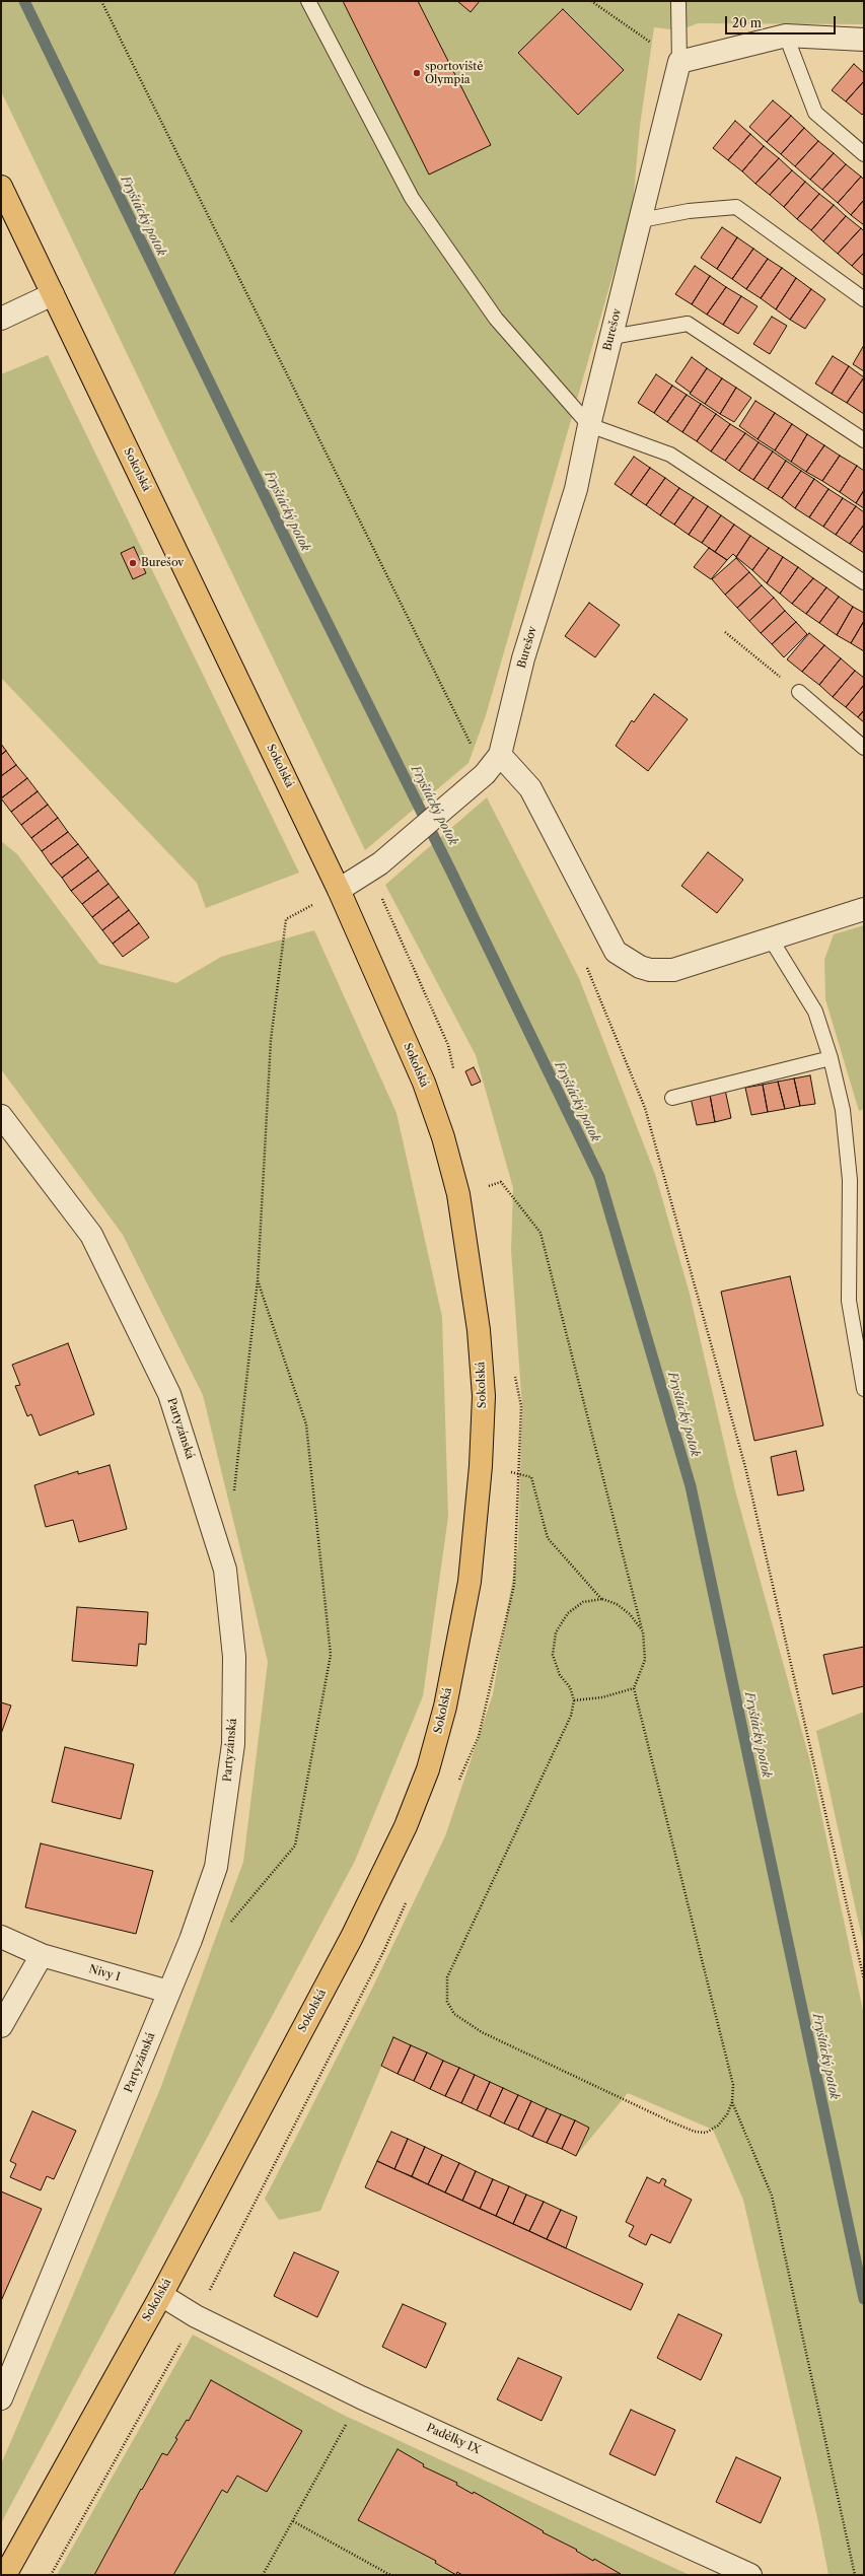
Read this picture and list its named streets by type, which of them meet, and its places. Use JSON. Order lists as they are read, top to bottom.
{
  "streets": {
    "main road": ["Sokolská"],
    "street": [
      "Burešov",
      "Partyzánská",
      "Nivy I",
      "Padělky IX"
    ]
  },
  "crossings": [
    ["Burešov", "Sokolská"],
    ["Sokolská", "Padělky IX"],
    ["Partyzánská", "Nivy I"]
  ],
  "water": ["Fryštácký potok"],
  "places": ["sportoviště Olympia", "Burešov"],
  "scale_bar": "20 m"
}
